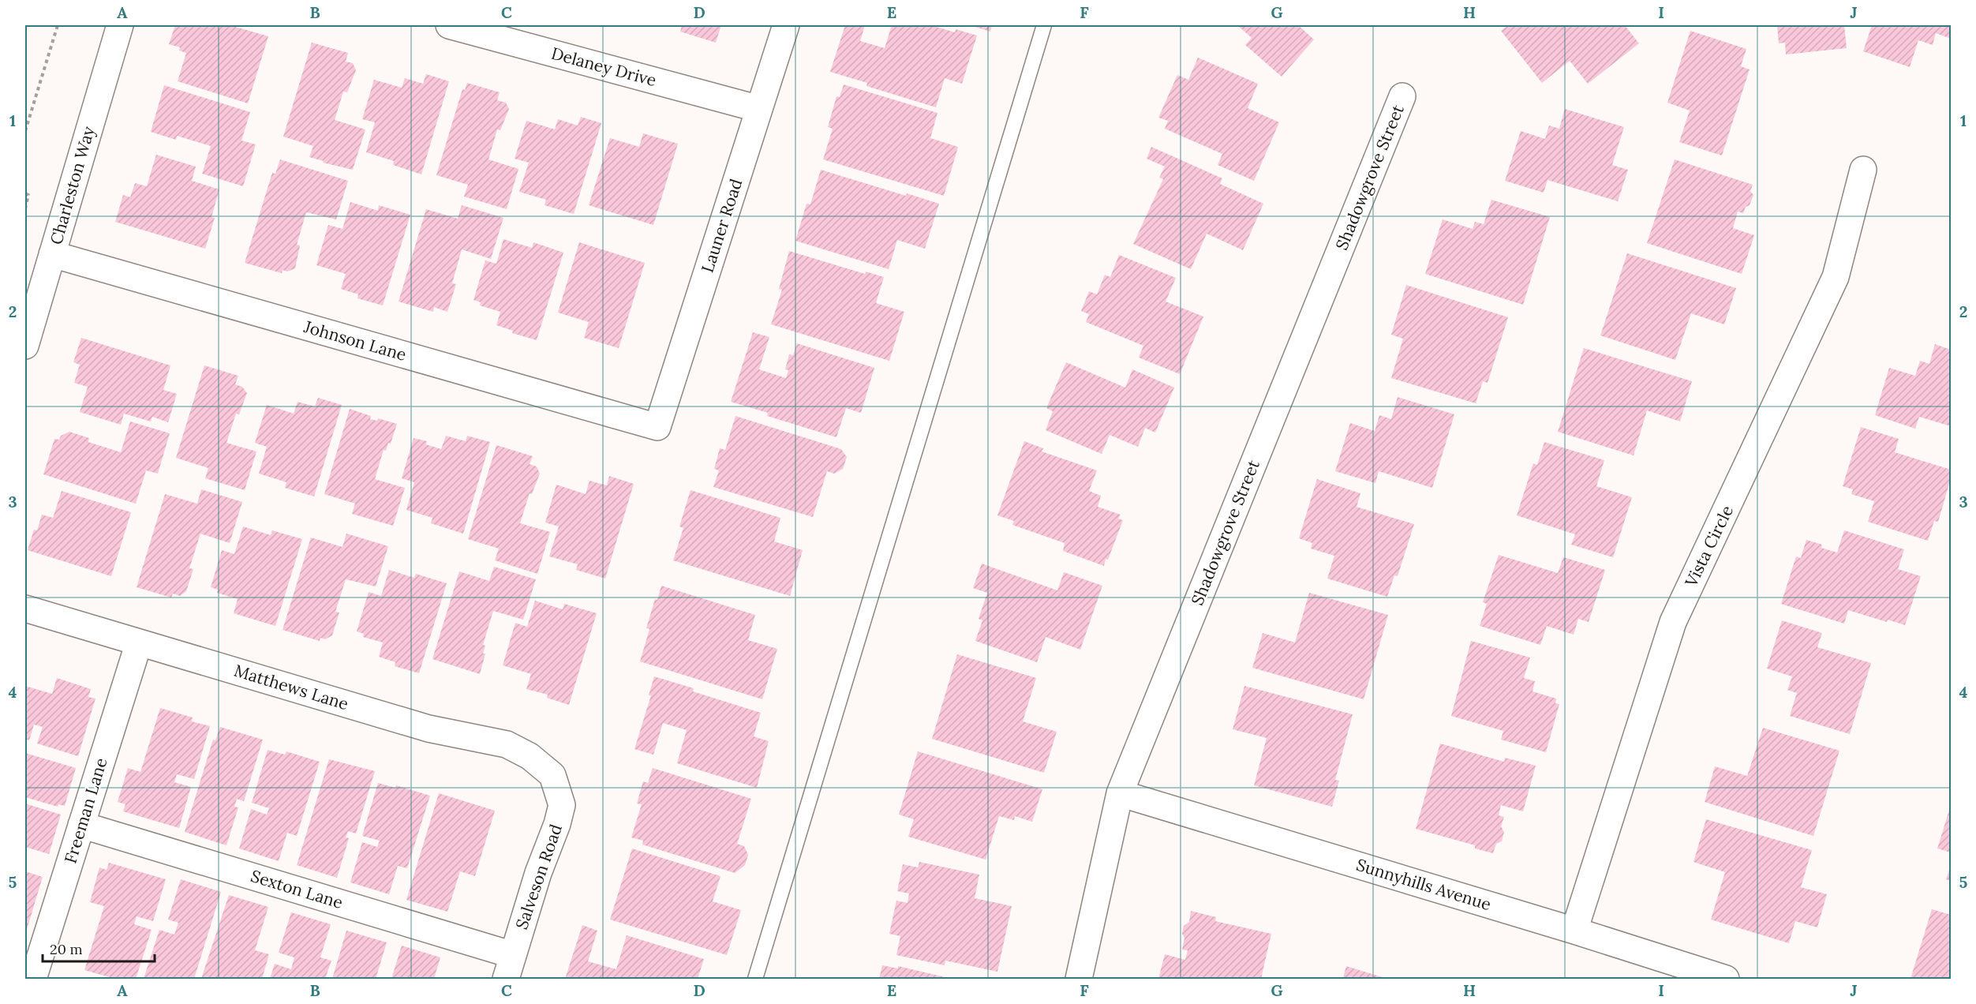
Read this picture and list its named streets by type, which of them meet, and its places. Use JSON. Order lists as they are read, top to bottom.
{
  "streets": {
    "street": [
      "Delaney Drive",
      "Shadowgrove Street",
      "Charleston Way",
      "Launer Road",
      "Johnson Lane",
      "Vista Circle",
      "Matthews Lane",
      "Freeman Lane",
      "Salveson Road",
      "Sunnyhills Avenue",
      "Sexton Lane"
    ]
  },
  "crossings": [
    ["Delaney Drive", "Launer Road"],
    ["Shadowgrove Street", "Sunnyhills Avenue"],
    ["Charleston Way", "Johnson Lane"],
    ["Launer Road", "Johnson Lane"],
    ["Vista Circle", "Sunnyhills Avenue"],
    ["Matthews Lane", "Freeman Lane"],
    ["Matthews Lane", "Salveson Road"],
    ["Freeman Lane", "Sexton Lane"],
    ["Salveson Road", "Sexton Lane"]
  ],
  "scale_bar": "20 m",
  "grid": {
    "columns": [
      "A",
      "B",
      "C",
      "D",
      "E",
      "F",
      "G",
      "H",
      "I",
      "J"
    ],
    "rows": [
      "1",
      "2",
      "3",
      "4",
      "5"
    ]
  }
}
